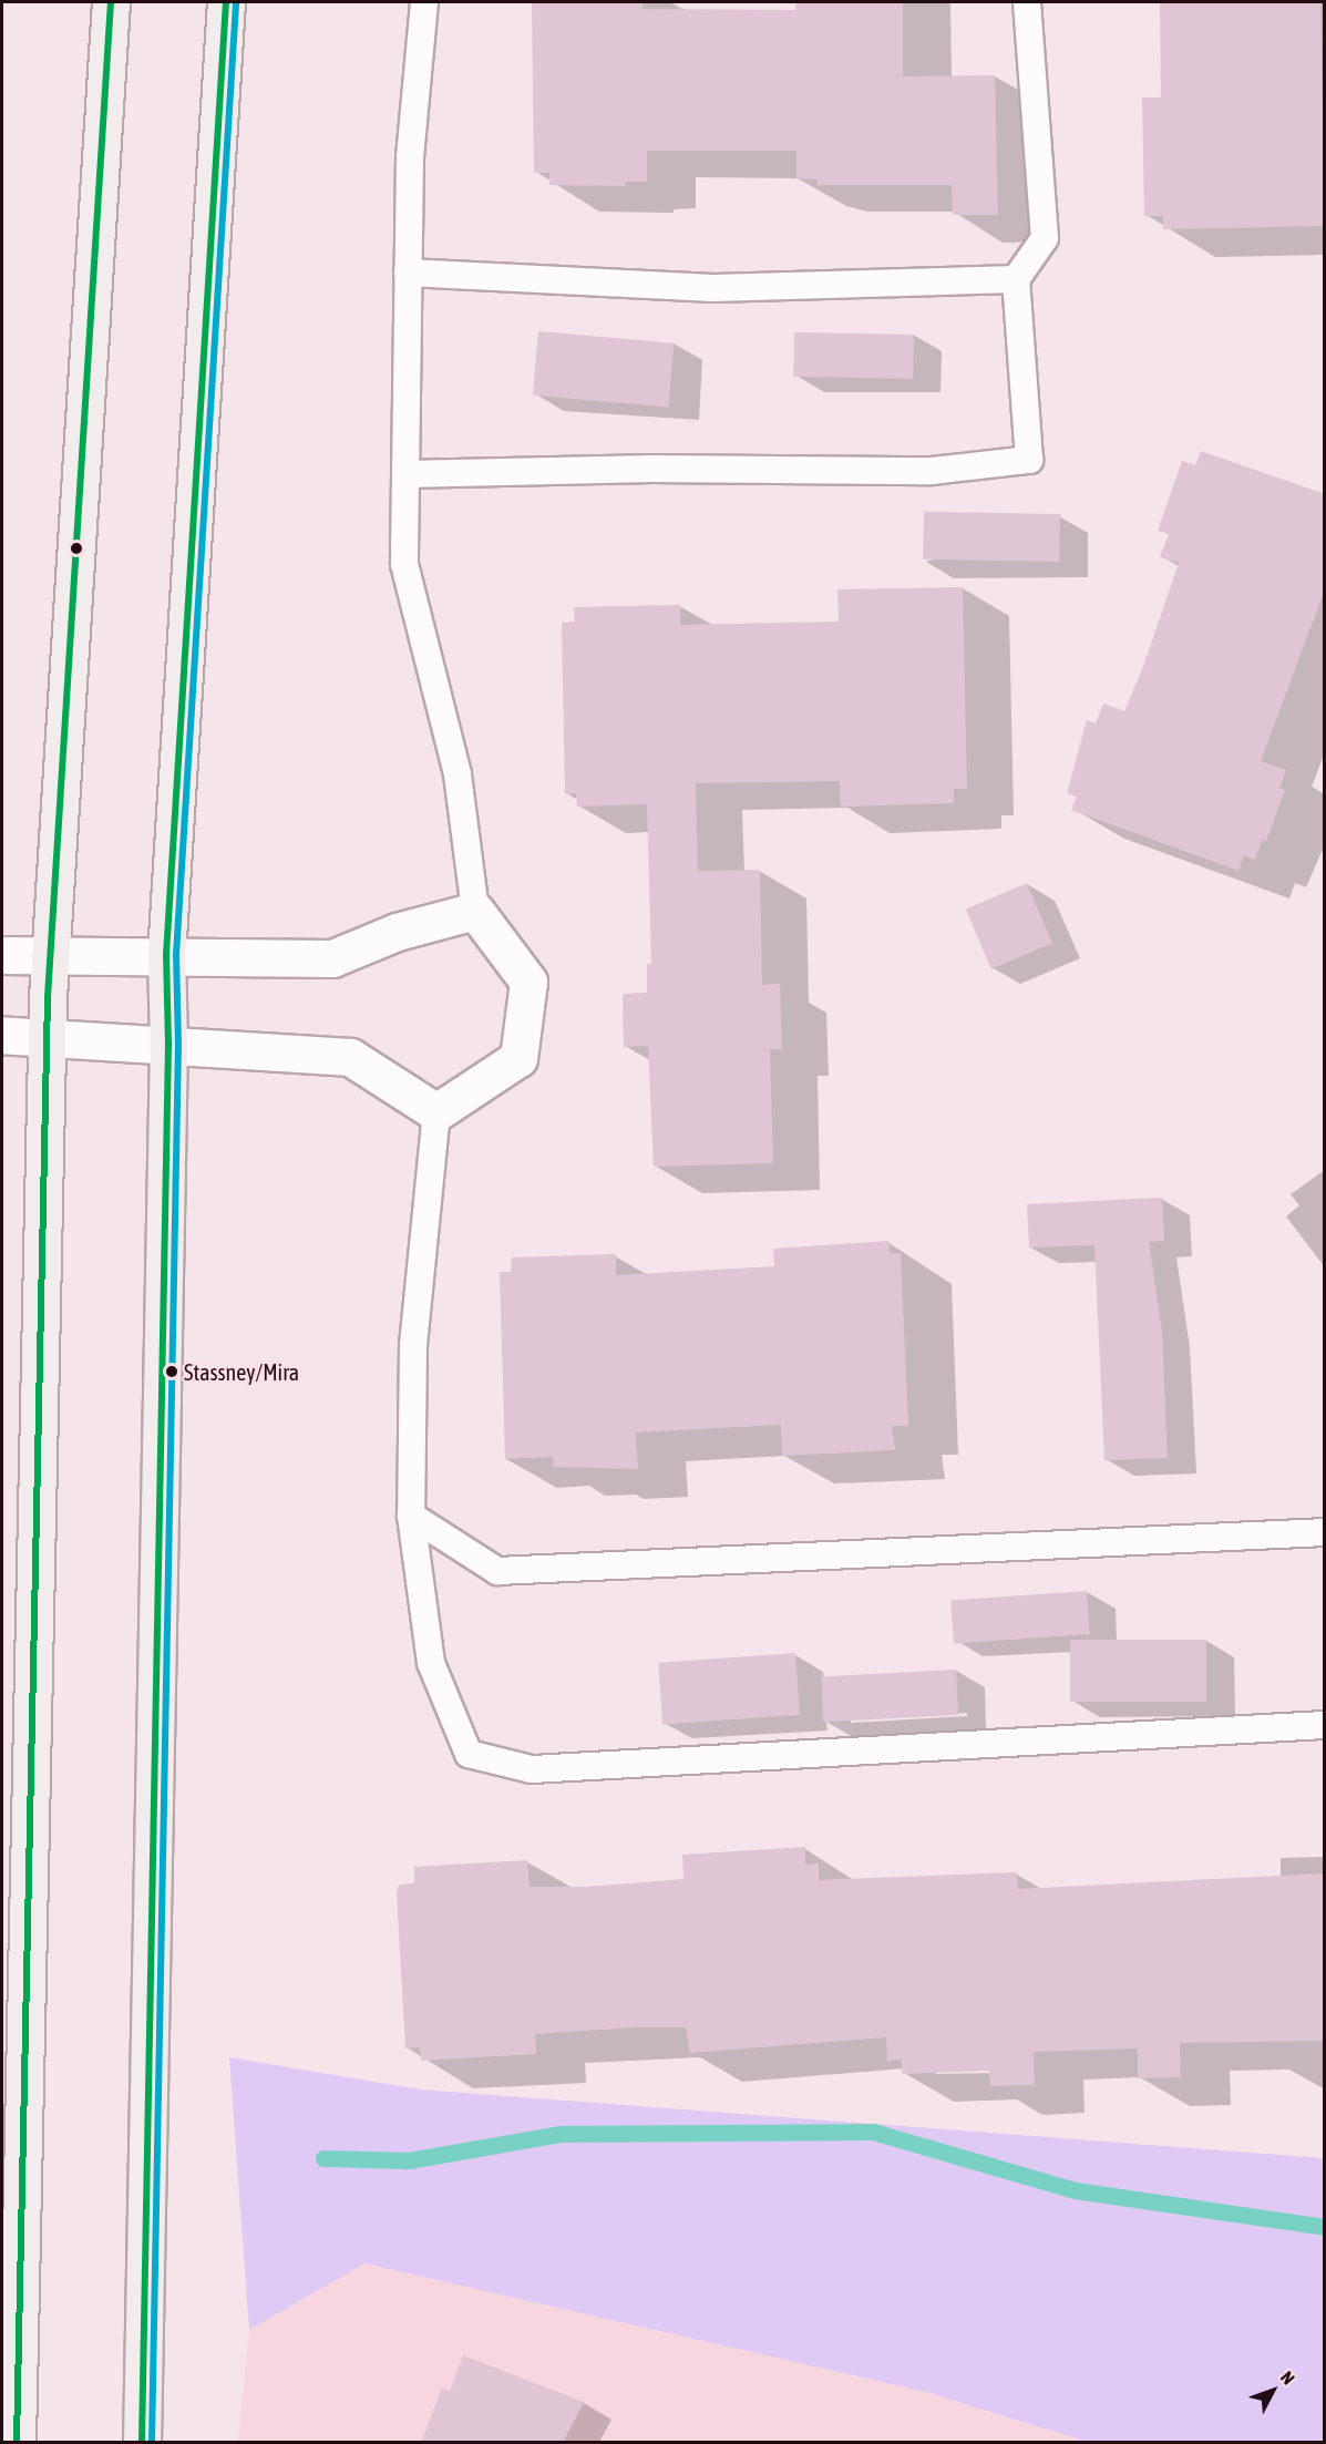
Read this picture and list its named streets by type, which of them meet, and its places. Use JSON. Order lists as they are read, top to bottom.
{
  "places": ["Stassney/Mira"],
  "north": "top right"
}
